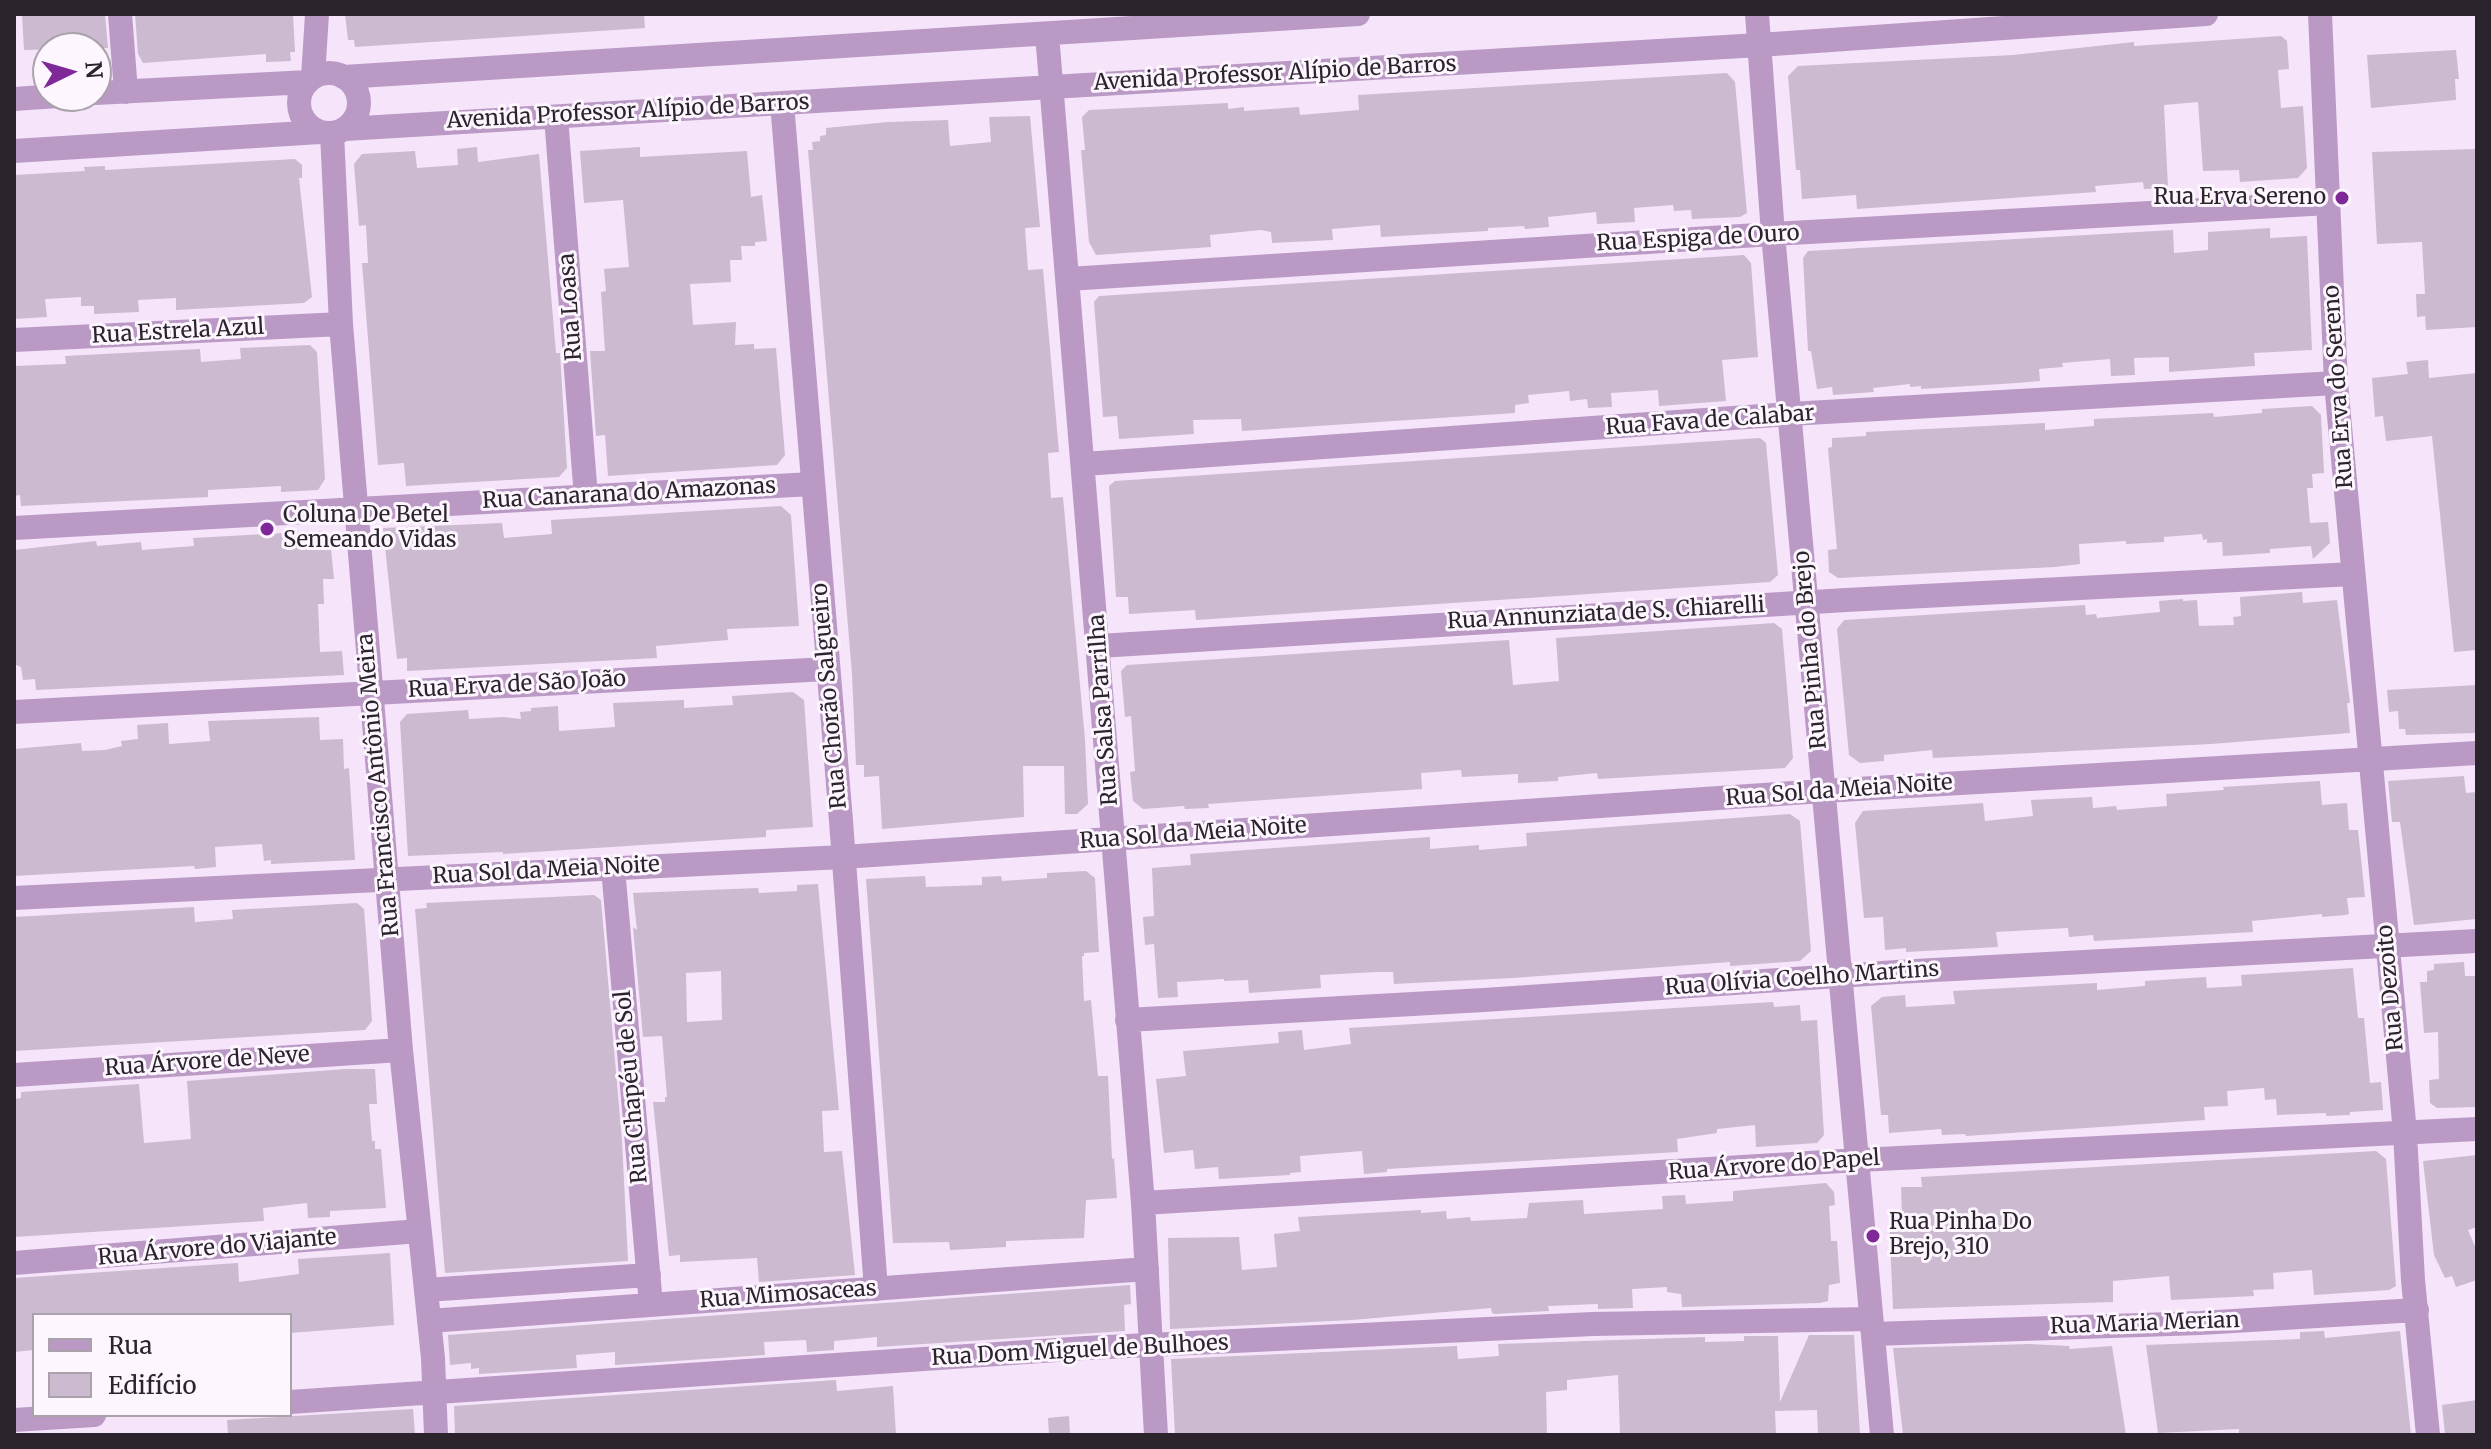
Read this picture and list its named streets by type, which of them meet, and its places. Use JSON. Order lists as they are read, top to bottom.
{
  "streets": {
    "street": [
      "Avenida Professor Alípio de Barros",
      "Rua Espiga de Ouro",
      "Rua Loasa",
      "Rua Estrela Azul",
      "Rua Erva do Sereno",
      "Rua Fava de Calabar",
      "Rua Canarana do Amazonas",
      "Rua Annunziata de S. Chiarelli",
      "Rua Pinha do Brejo",
      "Rua Erva de São João",
      "Rua Chorão Salgueiro",
      "Rua Salsa Parrilha",
      "Rua Francisco Antônio Meira",
      "Rua Sol da Meia Noite",
      "Rua Olívia Coelho Martins",
      "Rua Dezoito",
      "Rua Árvore de Neve",
      "Rua Chapéu de Sol",
      "Rua Árvore do Papel",
      "Rua Árvore do Viajante",
      "Rua Mimosaceas",
      "Rua Maria Merian",
      "Rua Dom Miguel de Bulhoes"
    ]
  },
  "crossings": [
    ["Avenida Professor Alípio de Barros", "Rua Loasa"],
    ["Avenida Professor Alípio de Barros", "Rua Pinha do Brejo"],
    ["Avenida Professor Alípio de Barros", "Rua Chorão Salgueiro"],
    ["Avenida Professor Alípio de Barros", "Rua Salsa Parrilha"],
    ["Avenida Professor Alípio de Barros", "Rua Francisco Antônio Meira"],
    ["Rua Espiga de Ouro", "Rua Erva do Sereno"],
    ["Rua Espiga de Ouro", "Rua Pinha do Brejo"],
    ["Rua Espiga de Ouro", "Rua Salsa Parrilha"],
    ["Rua Loasa", "Rua Canarana do Amazonas"],
    ["Rua Estrela Azul", "Rua Francisco Antônio Meira"],
    ["Rua Erva do Sereno", "Rua Fava de Calabar"],
    ["Rua Erva do Sereno", "Rua Annunziata de S. Chiarelli"],
    ["Rua Erva do Sereno", "Rua Sol da Meia Noite"],
    ["Rua Erva do Sereno", "Rua Dezoito"],
    ["Rua Fava de Calabar", "Rua Pinha do Brejo"],
    ["Rua Fava de Calabar", "Rua Salsa Parrilha"],
    ["Rua Canarana do Amazonas", "Rua Chorão Salgueiro"],
    ["Rua Canarana do Amazonas", "Rua Francisco Antônio Meira"],
    ["Rua Annunziata de S. Chiarelli", "Rua Pinha do Brejo"],
    ["Rua Annunziata de S. Chiarelli", "Rua Salsa Parrilha"],
    ["Rua Pinha do Brejo", "Rua Sol da Meia Noite"],
    ["Rua Pinha do Brejo", "Rua Olívia Coelho Martins"],
    ["Rua Pinha do Brejo", "Rua Árvore do Papel"],
    ["Rua Pinha do Brejo", "Rua Maria Merian"],
    ["Rua Pinha do Brejo", "Rua Dom Miguel de Bulhoes"],
    ["Rua Erva de São João", "Rua Chorão Salgueiro"],
    ["Rua Erva de São João", "Rua Francisco Antônio Meira"],
    ["Rua Chorão Salgueiro", "Rua Sol da Meia Noite"],
    ["Rua Chorão Salgueiro", "Rua Mimosaceas"],
    ["Rua Salsa Parrilha", "Rua Sol da Meia Noite"],
    ["Rua Salsa Parrilha", "Rua Olívia Coelho Martins"],
    ["Rua Salsa Parrilha", "Rua Árvore do Papel"],
    ["Rua Salsa Parrilha", "Rua Mimosaceas"],
    ["Rua Salsa Parrilha", "Rua Dom Miguel de Bulhoes"],
    ["Rua Francisco Antônio Meira", "Rua Sol da Meia Noite"],
    ["Rua Francisco Antônio Meira", "Rua Árvore de Neve"],
    ["Rua Francisco Antônio Meira", "Rua Árvore do Viajante"],
    ["Rua Francisco Antônio Meira", "Rua Mimosaceas"],
    ["Rua Francisco Antônio Meira", "Rua Dom Miguel de Bulhoes"],
    ["Rua Sol da Meia Noite", "Rua Dezoito"],
    ["Rua Sol da Meia Noite", "Rua Chapéu de Sol"],
    ["Rua Olívia Coelho Martins", "Rua Dezoito"],
    ["Rua Dezoito", "Rua Árvore do Papel"],
    ["Rua Dezoito", "Rua Maria Merian"],
    ["Rua Chapéu de Sol", "Rua Mimosaceas"],
    ["Rua Maria Merian", "Rua Dom Miguel de Bulhoes"]
  ],
  "places": ["Rua Erva Sereno", "Coluna De Betel Semeando Vidas", "Rua Pinha Do Brejo, 310"],
  "legend": ["Rua", "Edifício"],
  "north": "right"
}
